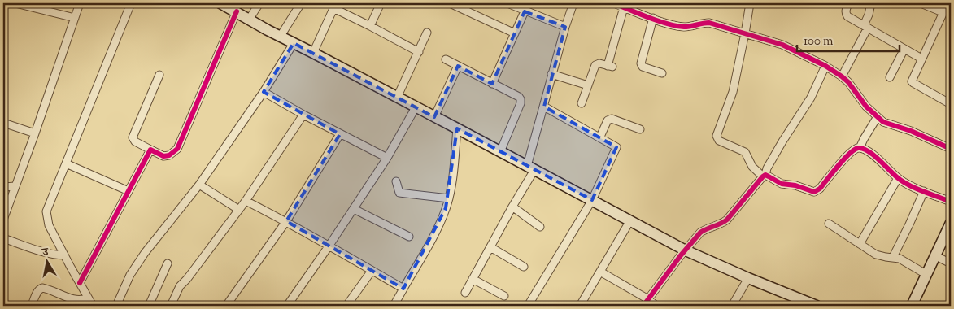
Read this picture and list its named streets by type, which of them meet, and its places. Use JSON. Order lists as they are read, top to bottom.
{
  "scale_bar": "100 m",
  "north": "top"
}
